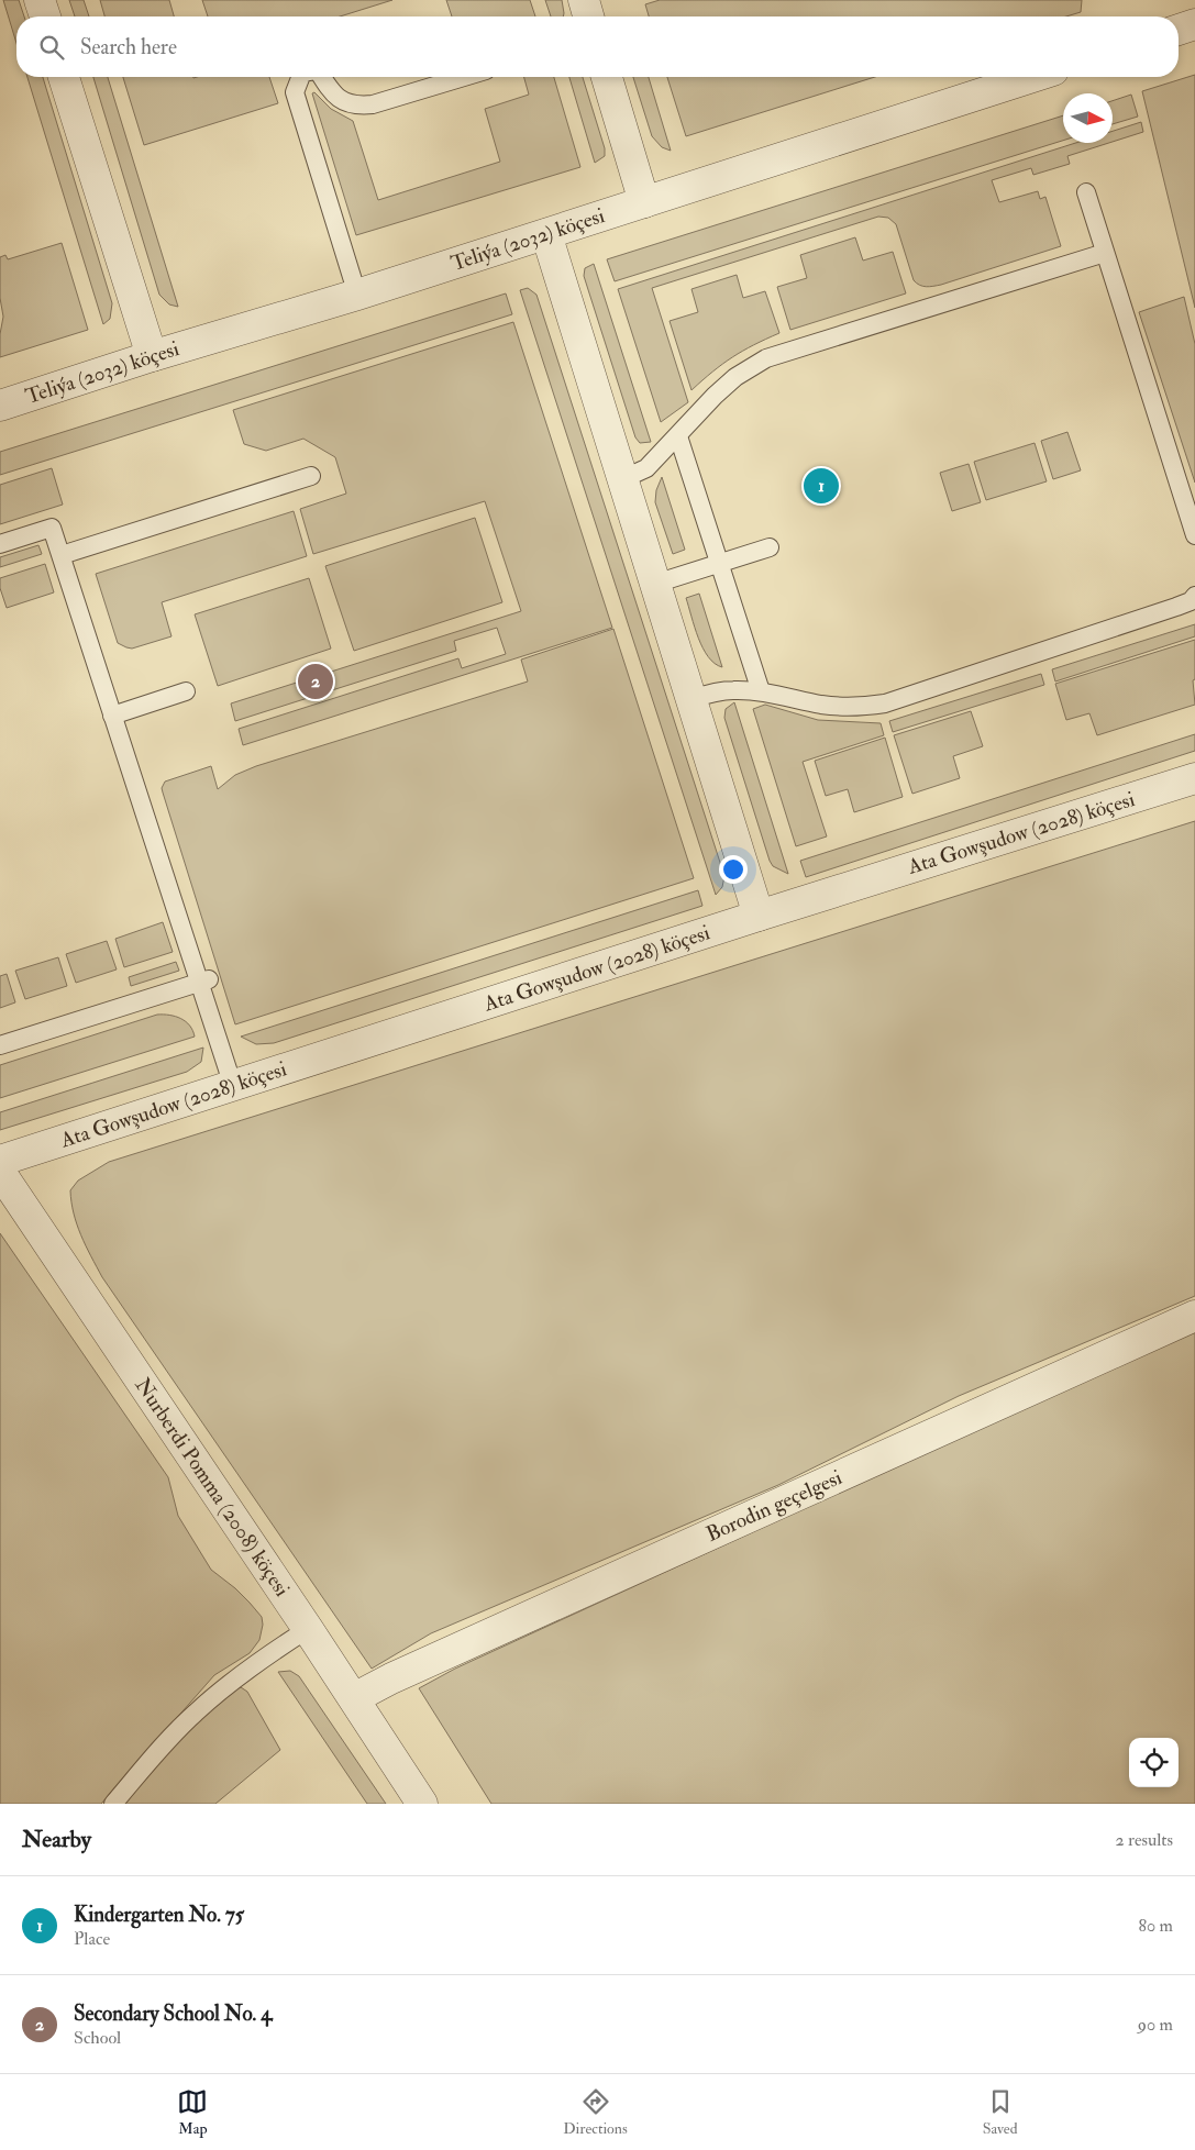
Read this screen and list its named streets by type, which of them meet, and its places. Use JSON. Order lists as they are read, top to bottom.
{
  "streets": {
    "street": [
      "Teliýa (2032) köçesi",
      "Ata Gowşudow (2028) köçesi",
      "Nurberdi Pomma (2008) köçesi",
      "Borodin geçelgesi"
    ]
  },
  "crossings": [
    ["Nurberdi Pomma (2008) köçesi", "Borodin geçelgesi"]
  ],
  "north": "right",
  "page": {
    "search": "Search here",
    "pins": ["1", "2"],
    "heading": ["Nearby", "2 results"],
    "list": [
      {
        "mark": "1",
        "name": "Kindergarten No. 75",
        "note": "Place",
        "value": "80 m"
      },
      {
        "mark": "2",
        "name": "Secondary School No. 4",
        "note": "School",
        "value": "90 m"
      }
    ],
    "nav": ["Map", "Directions", "Saved"]
  }
}
